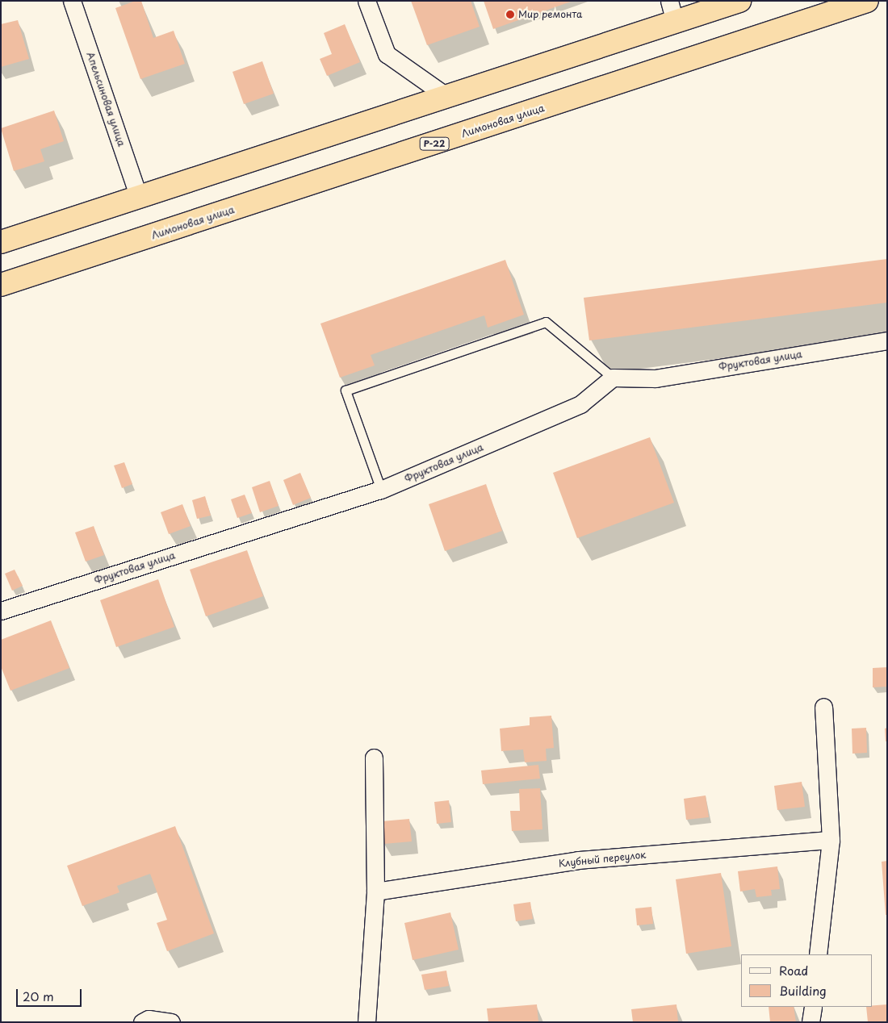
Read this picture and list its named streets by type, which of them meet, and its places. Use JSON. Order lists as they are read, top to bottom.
{
  "streets": {
    "highway": ["Лимоновая улица", "Р-22"],
    "street": ["Апельсиновая улица", "Фруктовая улица", "Клубный переулок"]
  },
  "places": ["Мир ремонта"],
  "legend": ["Road", "Building"],
  "scale_bar": "20 m"
}
